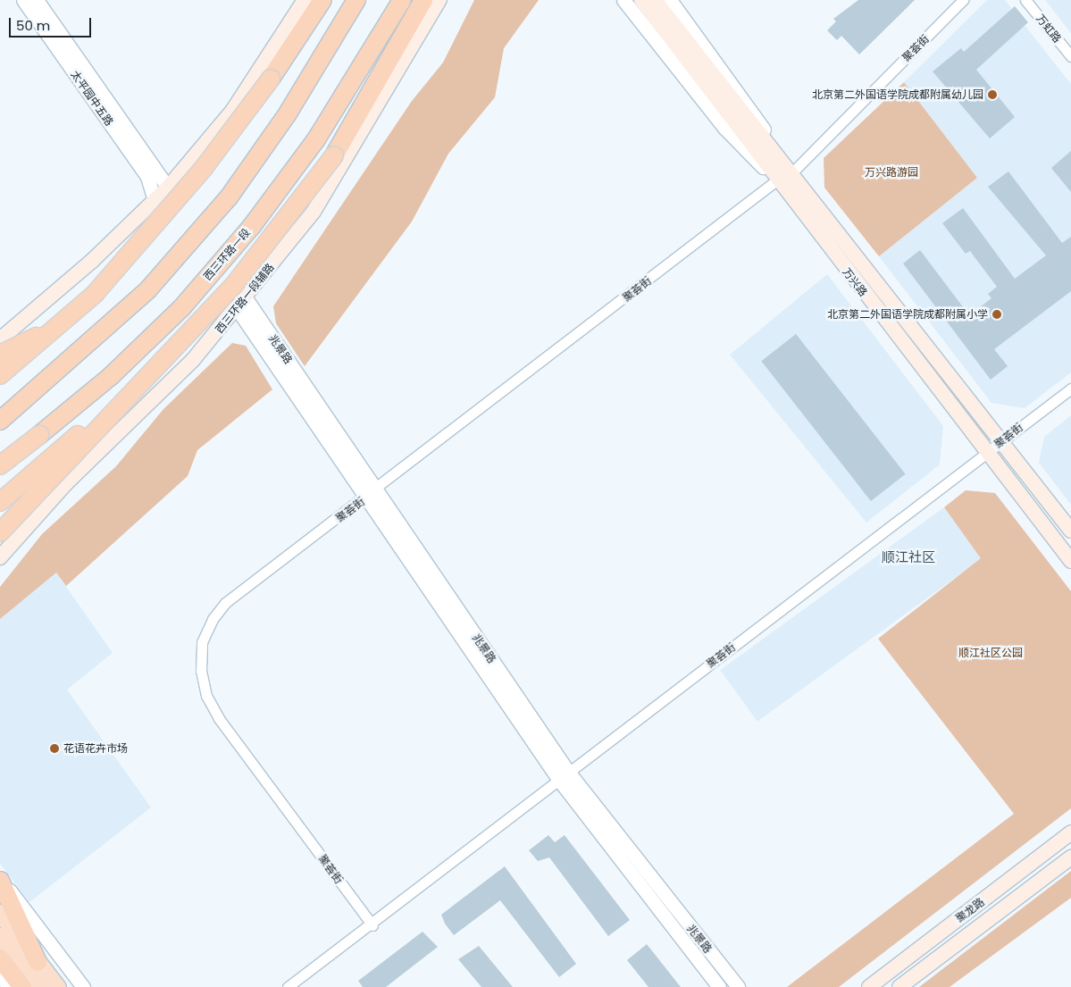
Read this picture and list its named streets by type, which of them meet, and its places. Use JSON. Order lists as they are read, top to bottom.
{
  "streets": {
    "highway": ["西三环路一段"],
    "main road": ["万兴路", "西三环路一段辅路", "聚龙路"],
    "street": [
      "万虹路",
      "聚荟街",
      "太平园中五路",
      "兆景路"
    ]
  },
  "crossings": [
    ["聚荟街", "万兴路"],
    ["聚荟街", "兆景路"],
    ["西三环路一段辅路", "兆景路"]
  ],
  "districts": ["顺江社区"],
  "parks": ["万兴路游园", "顺江社区公园"],
  "places": ["北京第二外国语学院成都附属幼儿园", "北京第二外国语学院成都附属小学", "花语花卉市场"],
  "scale_bar": "50 m"
}
